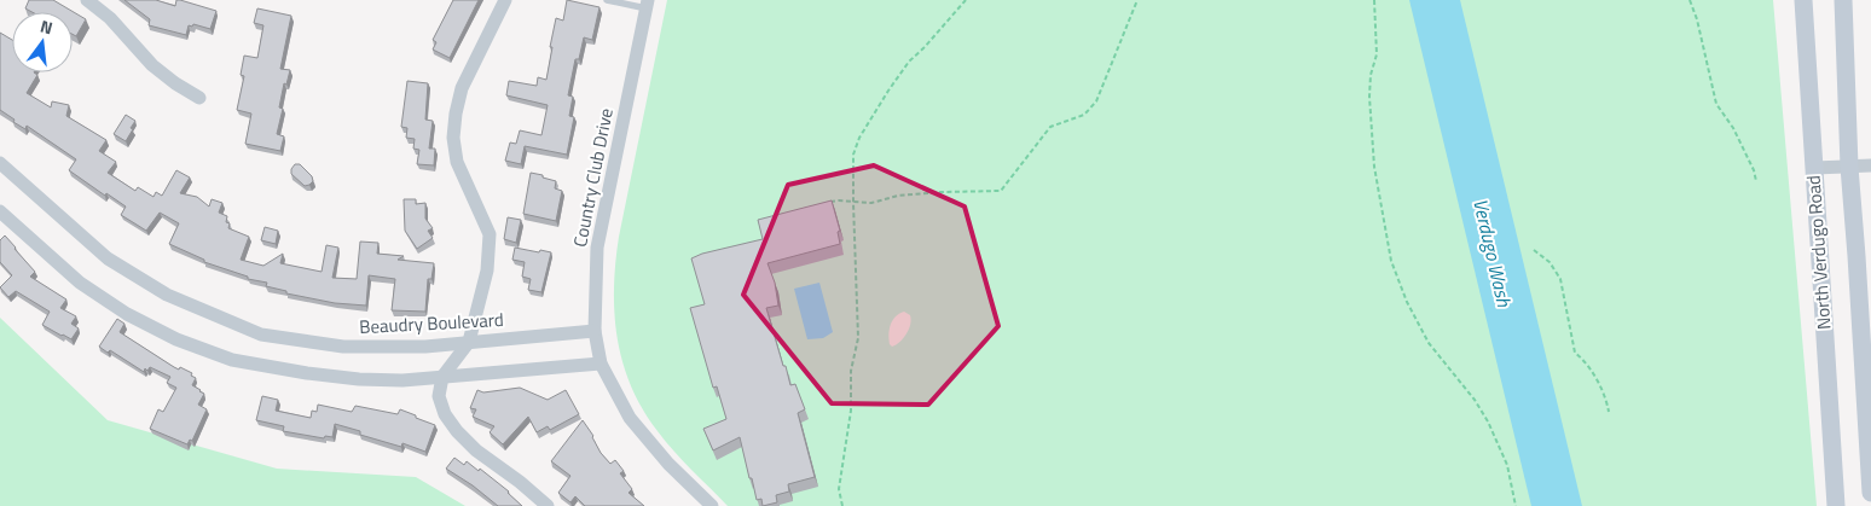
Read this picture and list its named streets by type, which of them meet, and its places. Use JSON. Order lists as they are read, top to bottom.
{
  "streets": {
    "main road": ["North Verdugo Road"],
    "street": ["Country Club Drive", "Beaudry Boulevard"]
  },
  "crossings": [
    ["Country Club Drive", "Beaudry Boulevard"]
  ],
  "water": ["Verdugo Wash"],
  "north": "top"
}
